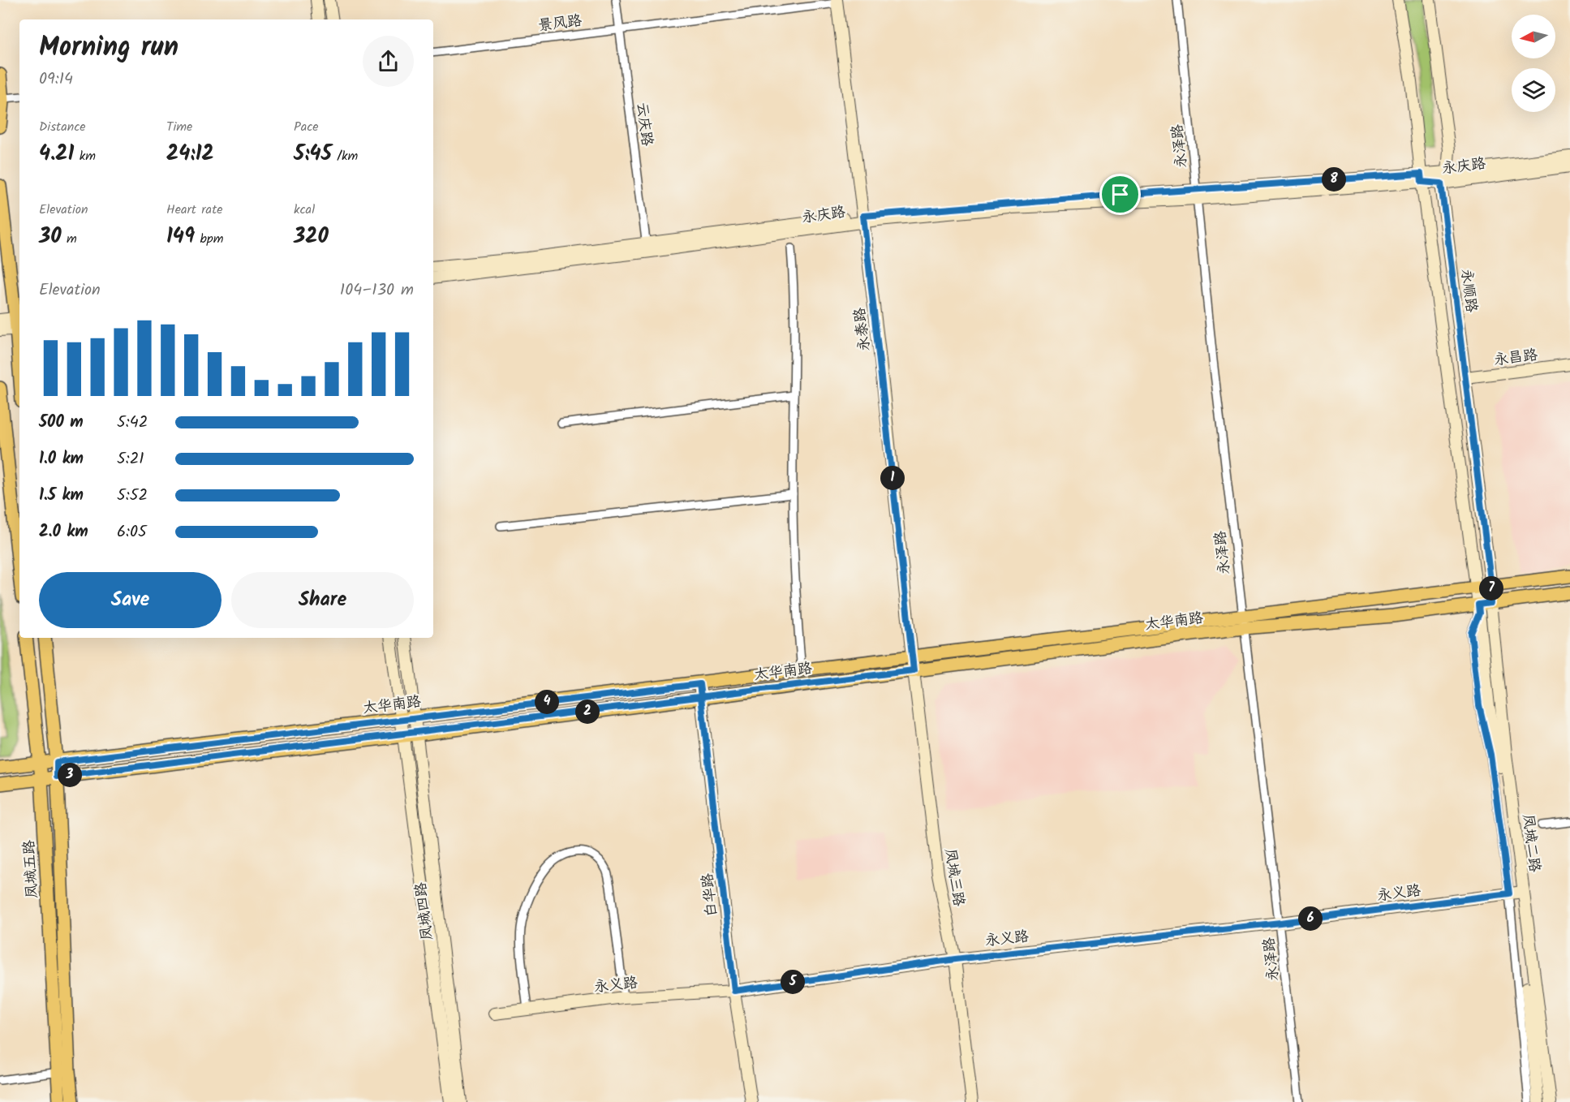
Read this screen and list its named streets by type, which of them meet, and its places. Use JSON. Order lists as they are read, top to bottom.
{
  "streets": {
    "main road": ["太华南路", "凤城五路"],
    "street": [
      "景风路",
      "云庆路",
      "永泽路",
      "永庆路",
      "永顺路",
      "永泰路",
      "永昌路",
      "凤城二路",
      "凤城三路",
      "永义路",
      "白华路",
      "凤城四路"
    ]
  },
  "crossings": [
    ["景风路", "云庆路"],
    ["景风路", "永泰路"],
    ["云庆路", "永庆路"],
    ["永泽路", "永庆路"],
    ["永泽路", "太华南路"],
    ["永泽路", "永义路"],
    ["永庆路", "永顺路"],
    ["永庆路", "永泰路"],
    ["永顺路", "永昌路"],
    ["永顺路", "太华南路"],
    ["永顺路", "凤城二路"],
    ["永泰路", "太华南路"],
    ["永泰路", "凤城三路"],
    ["太华南路", "凤城二路"],
    ["太华南路", "凤城五路"],
    ["太华南路", "凤城三路"],
    ["太华南路", "白华路"],
    ["太华南路", "凤城四路"],
    ["凤城二路", "永义路"],
    ["凤城三路", "永义路"],
    ["永义路", "白华路"]
  ],
  "north": "left",
  "page": {
    "heading": ["Morning run", "09:14"],
    "stats": [
      ["Distance", "4.21 km"],
      ["Time", "24:12"],
      ["Pace", "5:45 /km"],
      ["Elevation", "30 m"],
      ["Heart rate", "149 bpm"],
      ["kcal", "320"]
    ],
    "pins": [
      "8",
      "1",
      "7",
      "4",
      "2",
      "3",
      "6",
      "5"
    ],
    "chart": ["Elevation", "104–130 m"],
    "list": [
      {
        "name": "500 m",
        "note": "5:42"
      },
      {
        "name": "1.0 km",
        "note": "5:21"
      },
      {
        "name": "1.5 km",
        "note": "5:52"
      },
      {
        "name": "2.0 km",
        "note": "6:05"
      }
    ],
    "buttons": ["Save", "Share"]
  }
}
